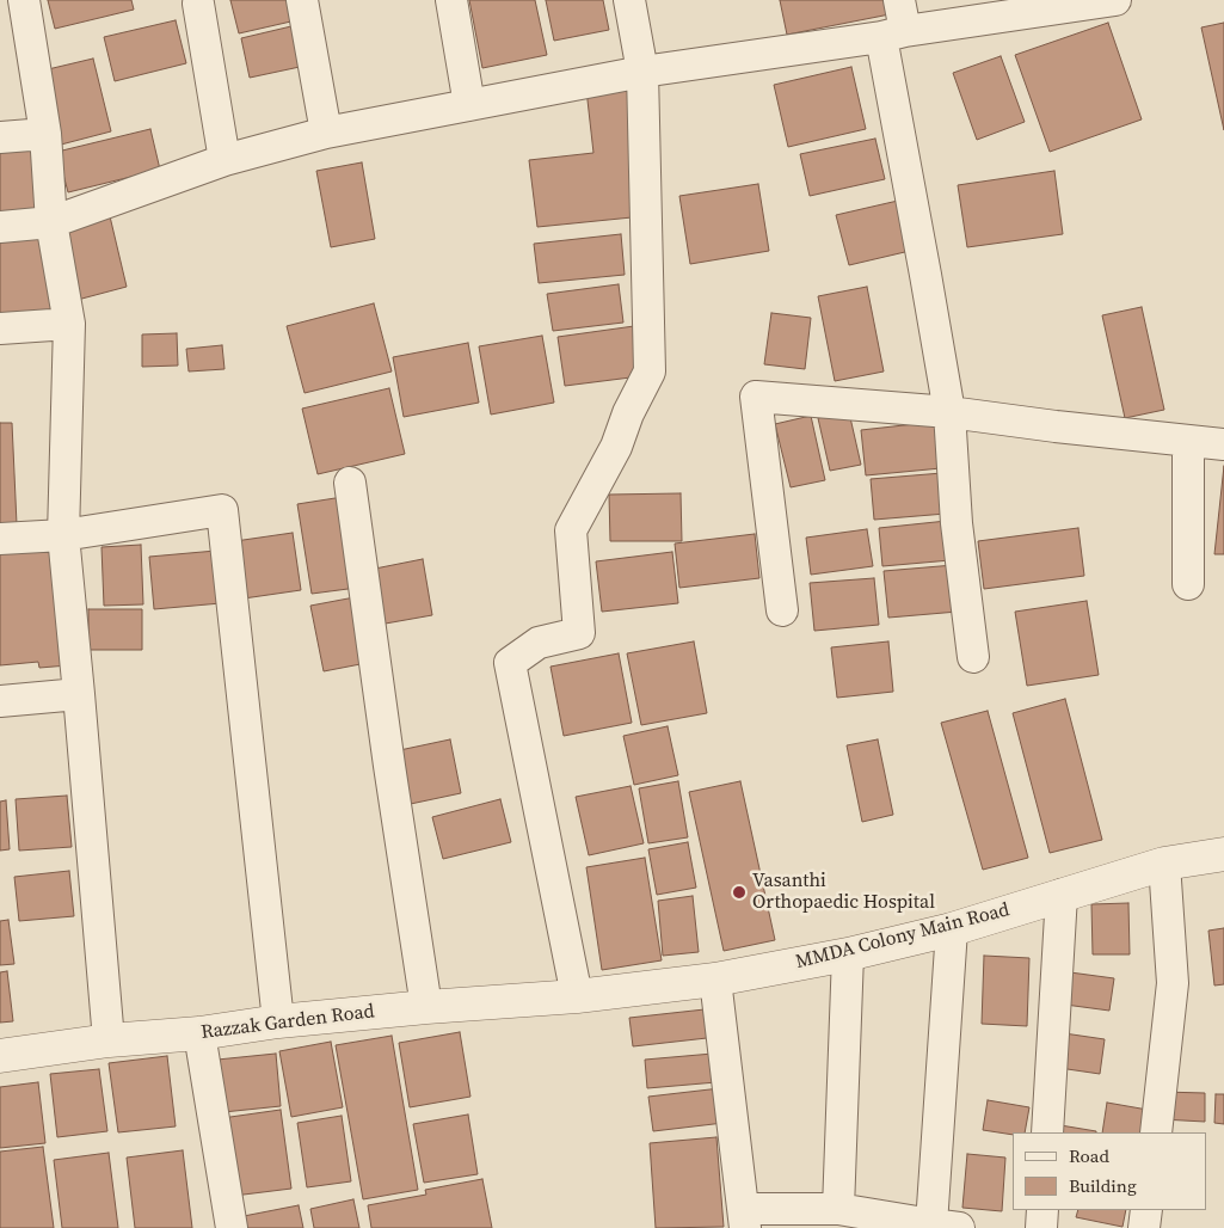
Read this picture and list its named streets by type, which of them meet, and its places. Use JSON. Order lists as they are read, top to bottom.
{
  "streets": {
    "street": ["MMDA Colony Main Road", "Razzak Garden Road"]
  },
  "crossings": [
    ["MMDA Colony Main Road", "Razzak Garden Road"]
  ],
  "places": ["Vasanthi Orthopaedic Hospital"],
  "legend": ["Road", "Building"]
}
